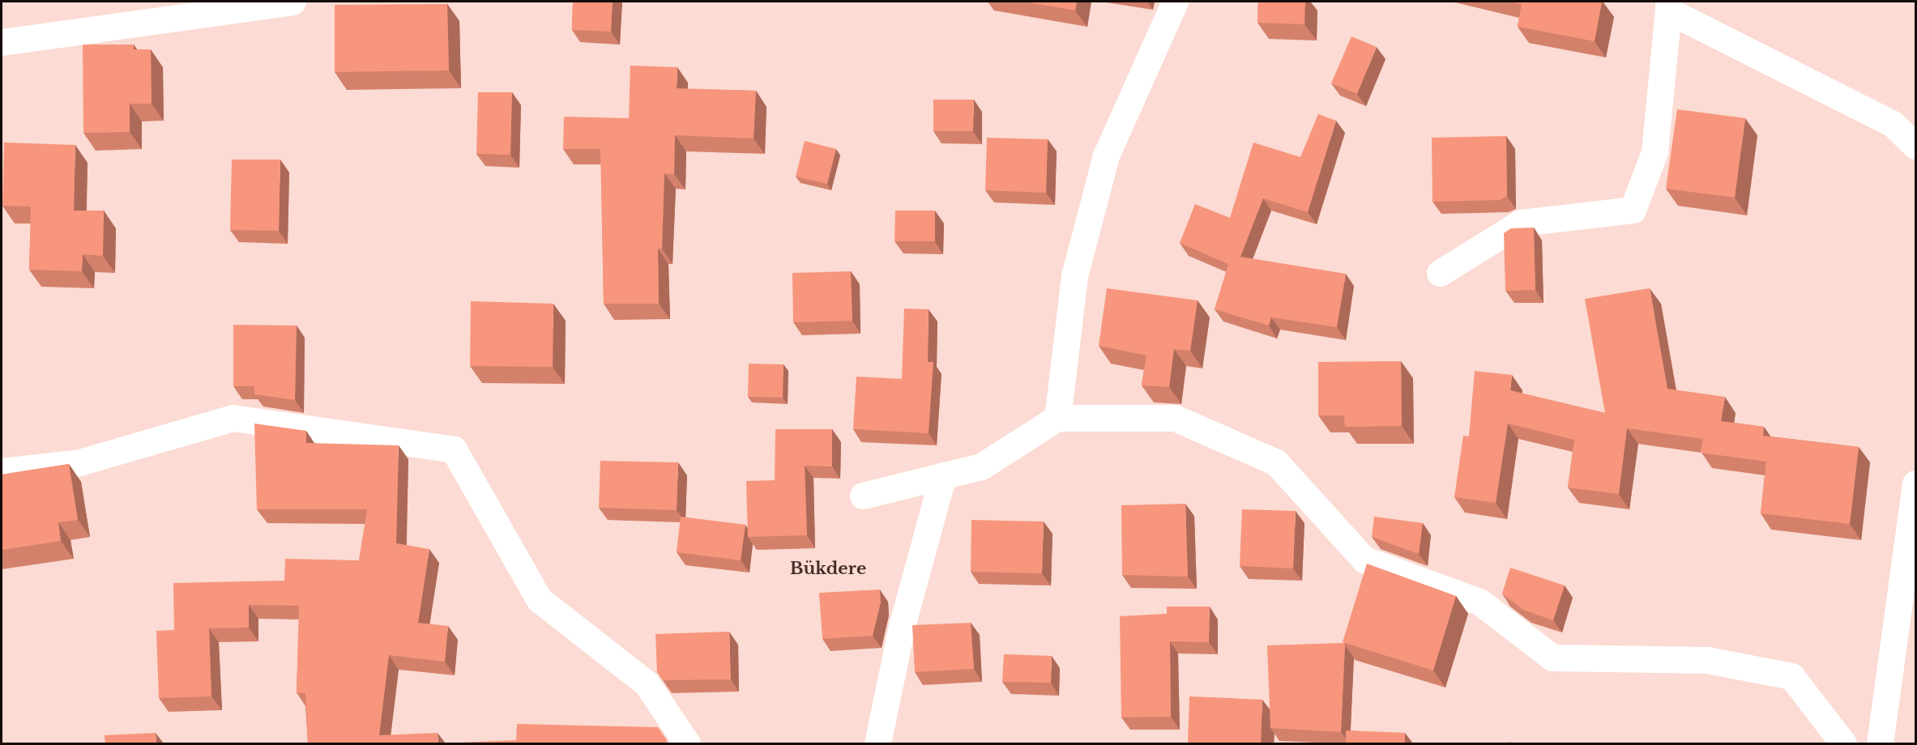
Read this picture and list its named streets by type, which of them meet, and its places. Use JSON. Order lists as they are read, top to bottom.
{
  "districts": ["Bükdere"]
}
